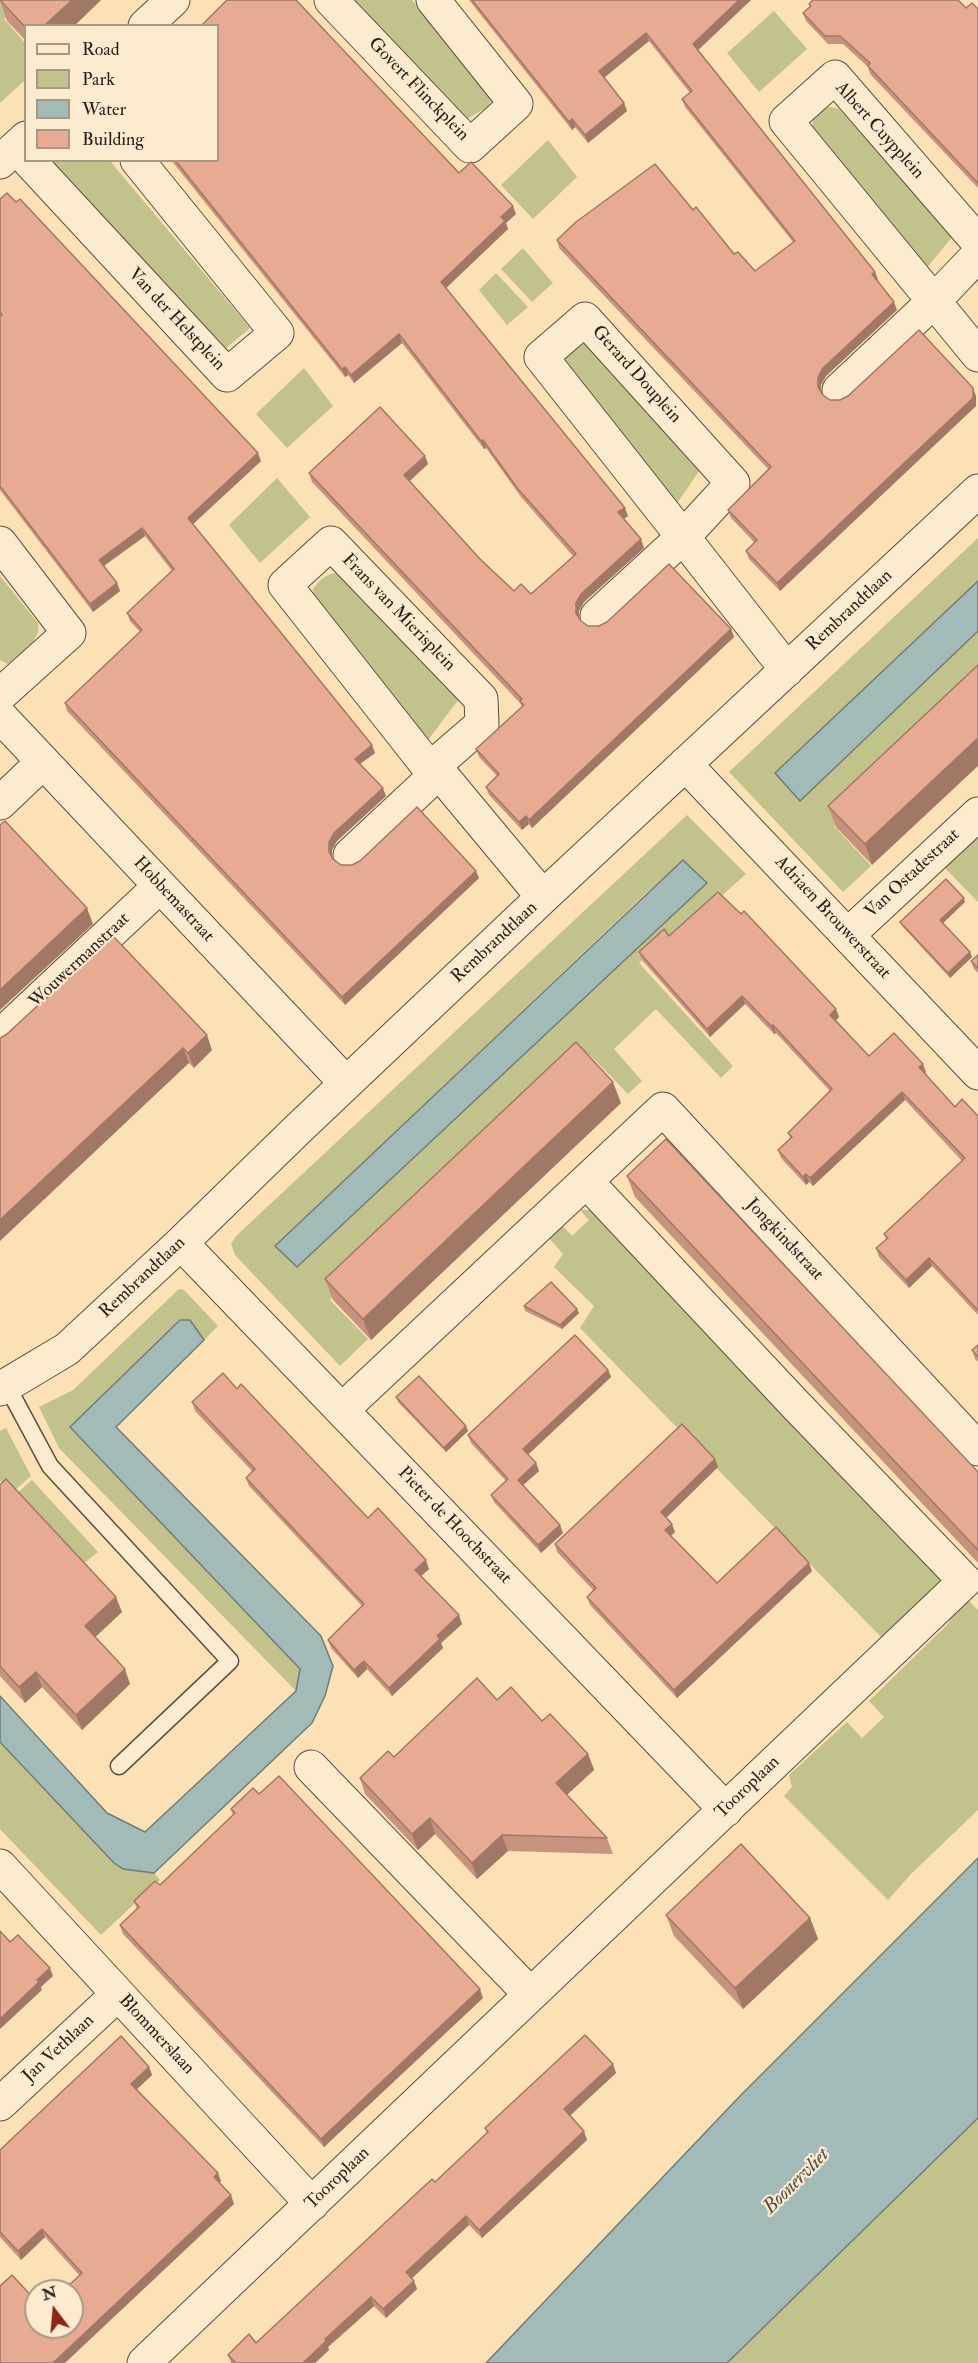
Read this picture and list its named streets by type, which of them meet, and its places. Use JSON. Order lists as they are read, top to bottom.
{
  "streets": {
    "street": [
      "Govert Flinckplein",
      "Albert Cuypplein",
      "Van der Helstplein",
      "Gerard Douplein",
      "Rembrandtlaan",
      "Frans van Mierisplein",
      "Van Ostadestraat",
      "Hobbemastraat",
      "Adriaen Brouwerstraat",
      "Wouwermanstraat",
      "Jongkindstraat",
      "Pieter de Hoochstraat",
      "Tooroplaan",
      "Blommerslaan",
      "Jan Vethlaan"
    ]
  },
  "crossings": [
    ["Gerard Douplein", "Rembrandtlaan"],
    ["Rembrandtlaan", "Frans van Mierisplein"],
    ["Rembrandtlaan", "Hobbemastraat"],
    ["Rembrandtlaan", "Adriaen Brouwerstraat"],
    ["Rembrandtlaan", "Pieter de Hoochstraat"],
    ["Van Ostadestraat", "Adriaen Brouwerstraat"],
    ["Hobbemastraat", "Wouwermanstraat"],
    ["Jongkindstraat", "Pieter de Hoochstraat"],
    ["Pieter de Hoochstraat", "Tooroplaan"],
    ["Tooroplaan", "Blommerslaan"],
    ["Blommerslaan", "Jan Vethlaan"]
  ],
  "water": ["Boonervliet"],
  "legend": [
    "Road",
    "Park",
    "Water",
    "Building"
  ],
  "north": "top"
}
